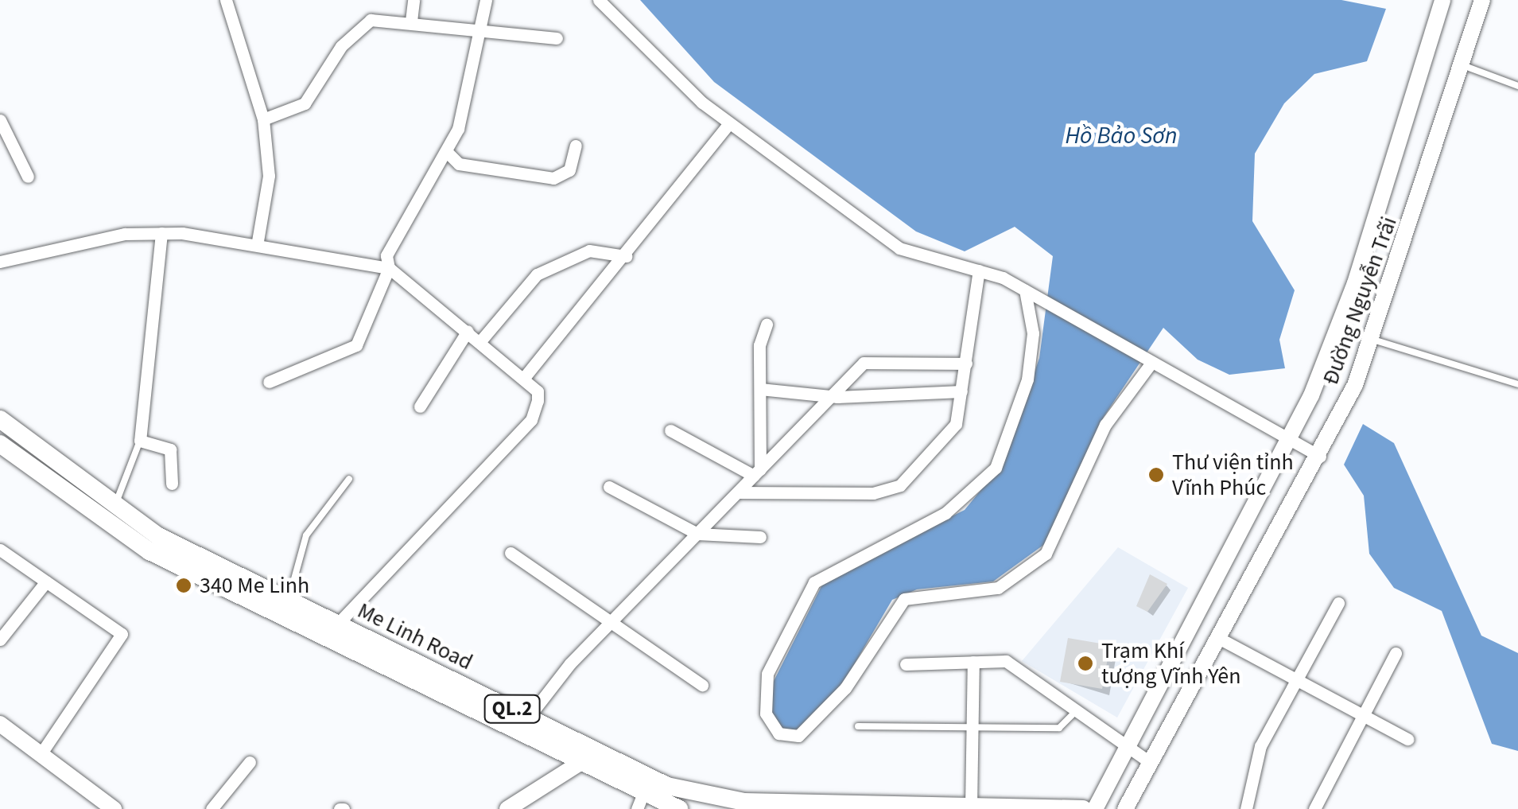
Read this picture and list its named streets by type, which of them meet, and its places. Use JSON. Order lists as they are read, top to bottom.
{
  "streets": {
    "main road": ["Đường Nguyễn Trãi", "Me Linh Road", "QL.2"]
  },
  "water": ["Hồ Bảo Sơn"],
  "places": ["Thư viện tỉnh Vĩnh Phúc", "340 Me Linh", "Trạm Khí tượng Vĩnh Yên"]
}
